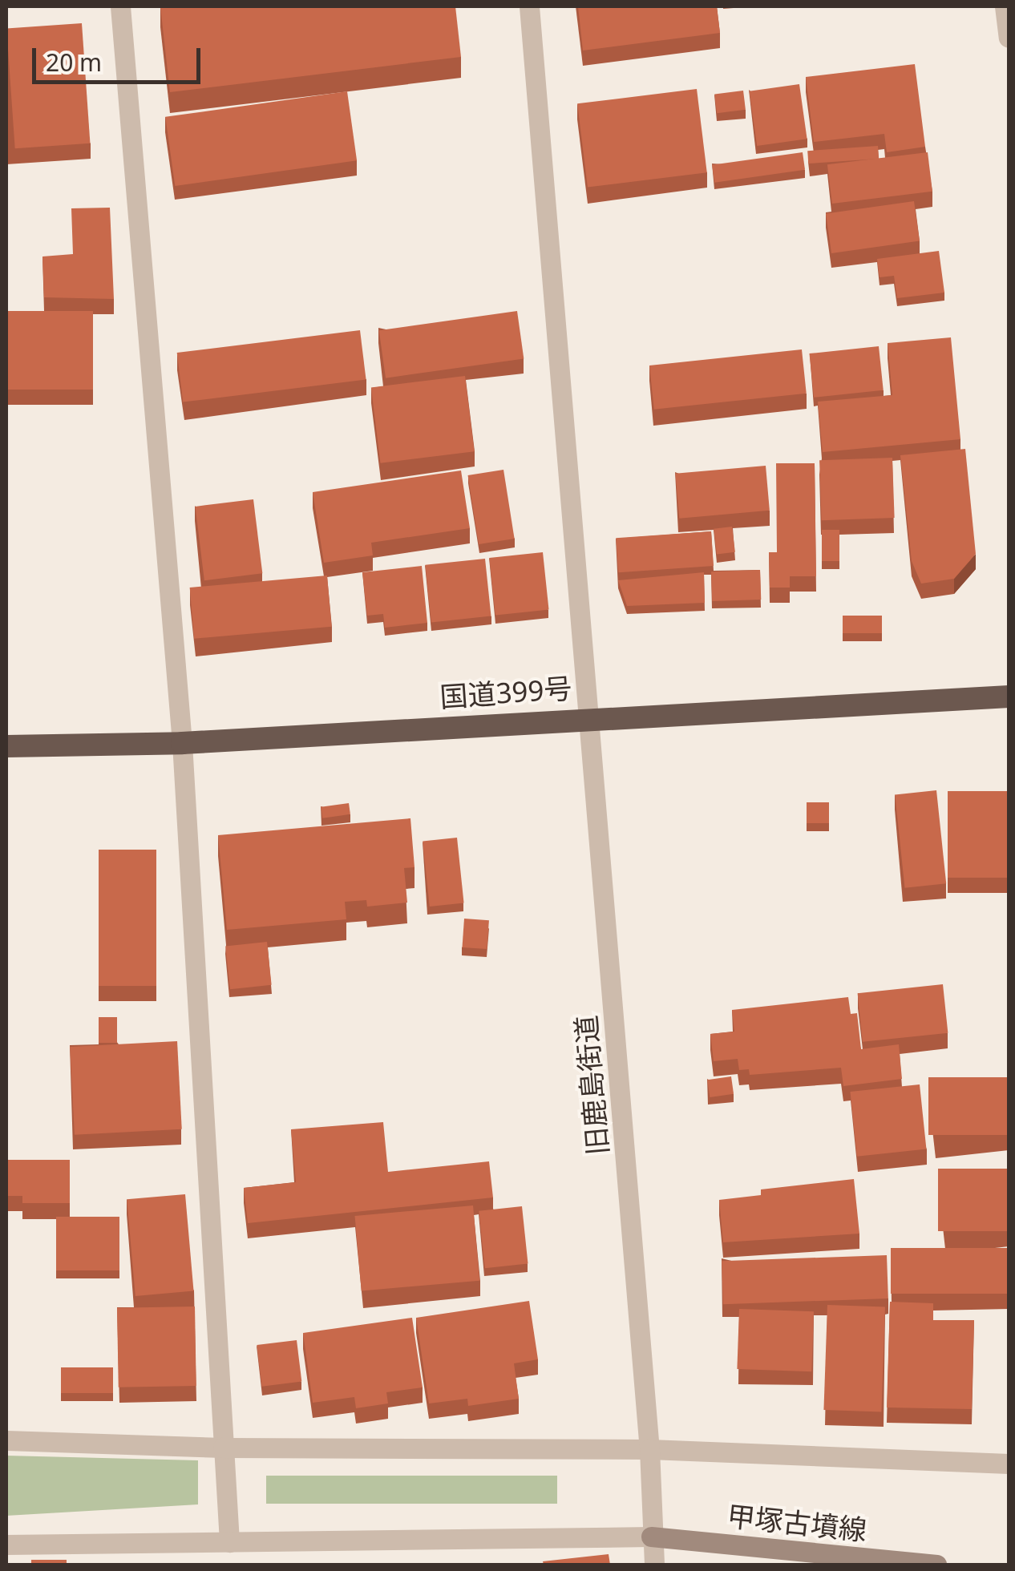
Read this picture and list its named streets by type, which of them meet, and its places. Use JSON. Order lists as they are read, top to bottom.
{
  "streets": {
    "highway": ["国道399号"],
    "main road": ["甲塚古墳線"],
    "street": ["旧鹿島街道"]
  },
  "crossings": [
    ["国道399号", "旧鹿島街道"],
    ["旧鹿島街道", "甲塚古墳線"]
  ],
  "scale_bar": "20 m"
}
